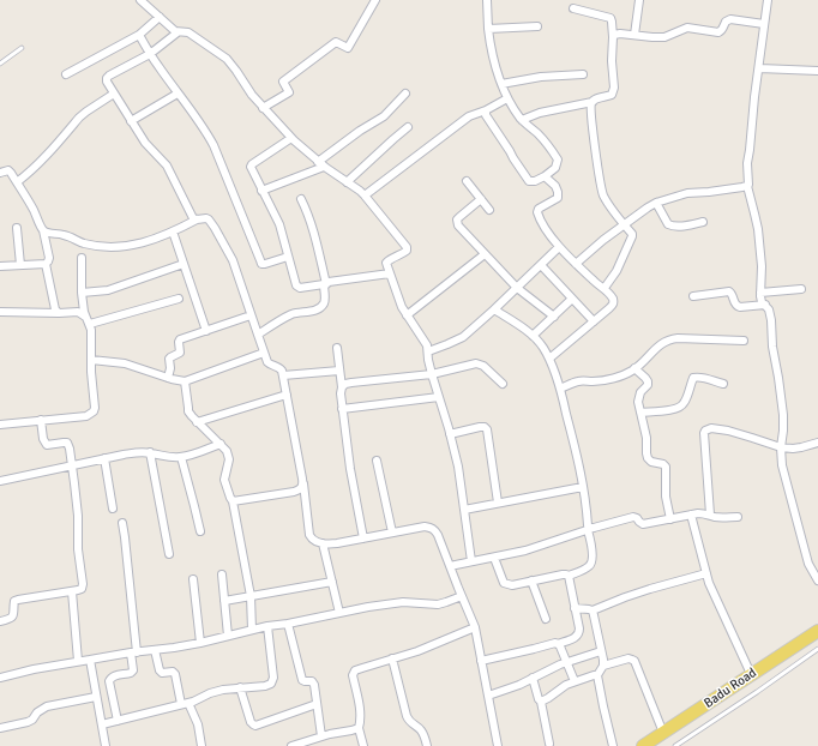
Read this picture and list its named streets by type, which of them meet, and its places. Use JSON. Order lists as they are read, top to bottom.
{
  "streets": {
    "main road": ["Badu Road"]
  }
}
